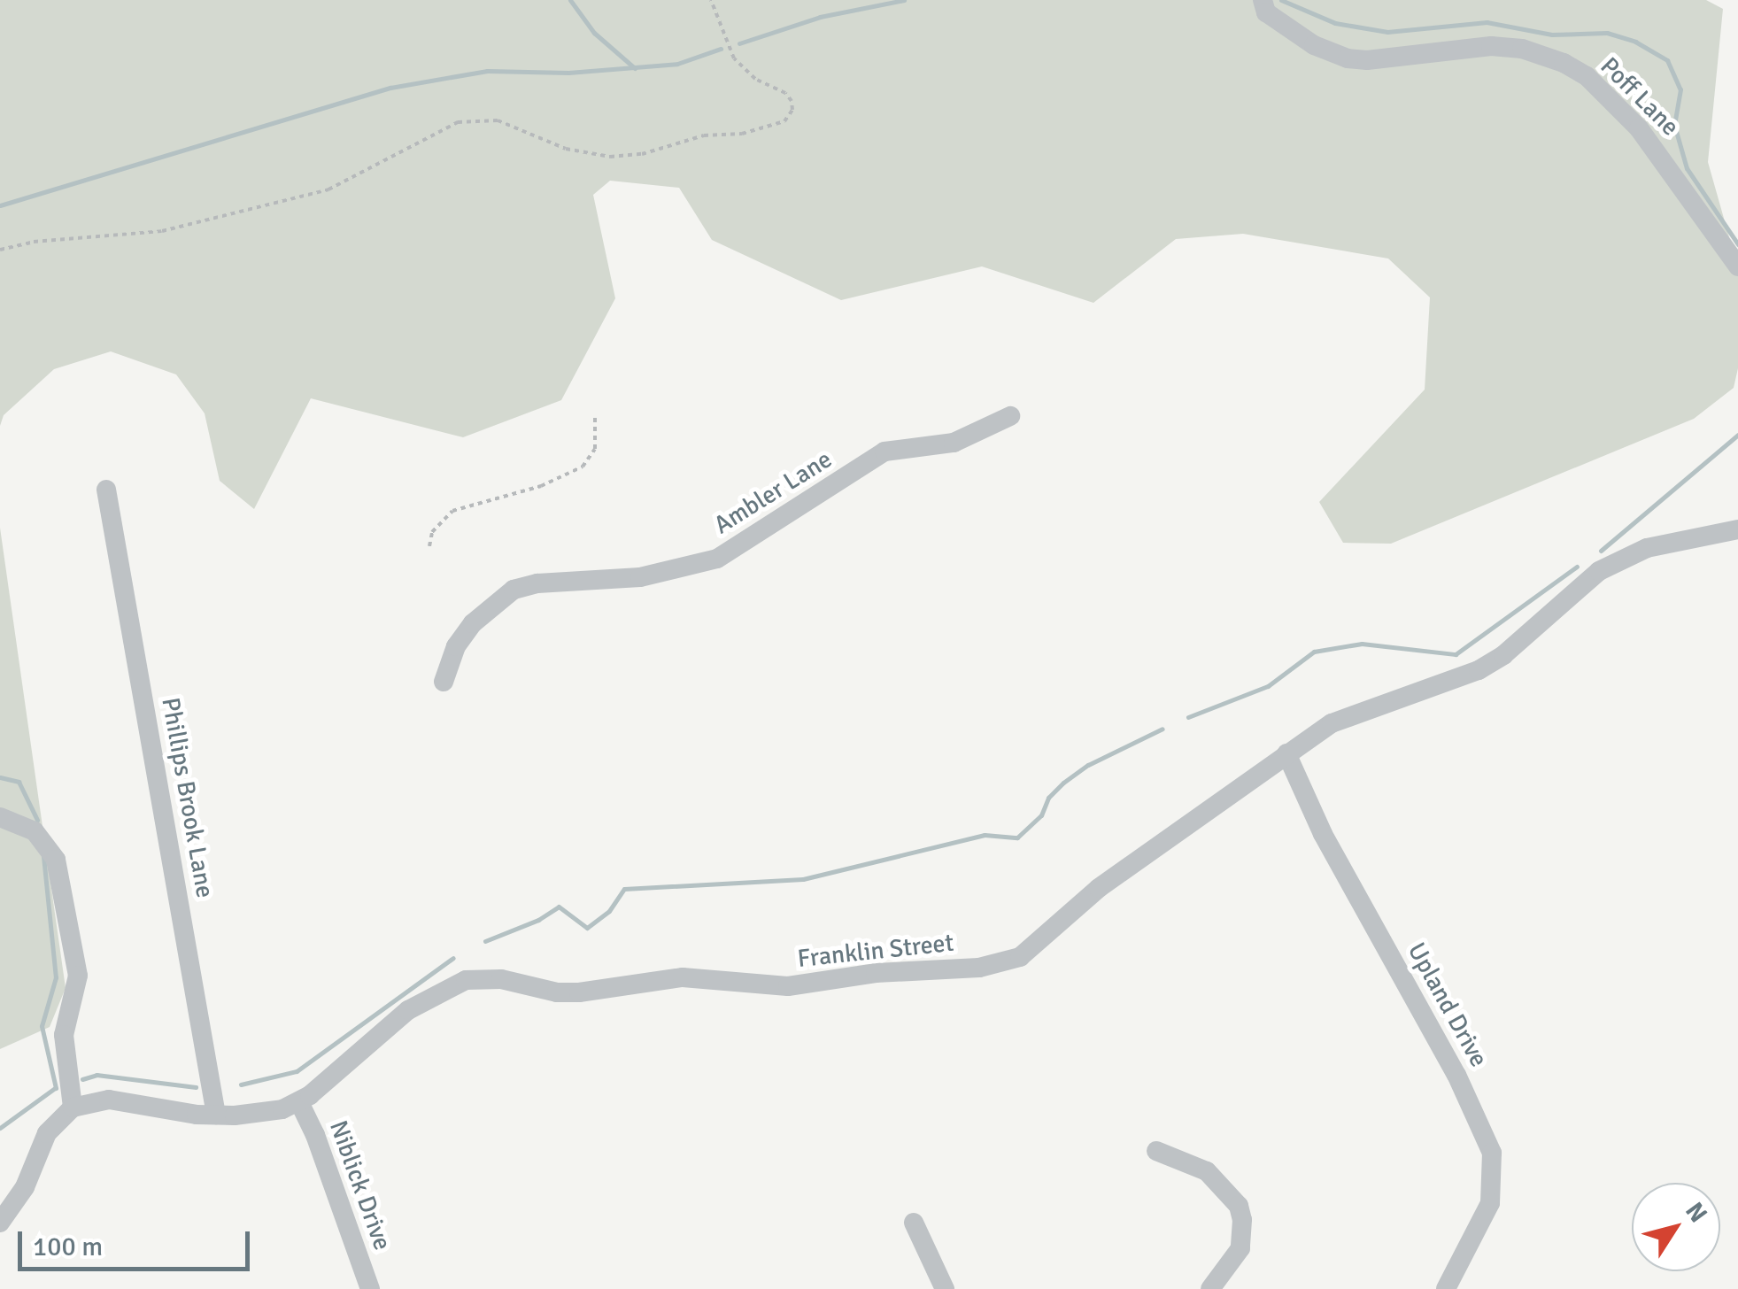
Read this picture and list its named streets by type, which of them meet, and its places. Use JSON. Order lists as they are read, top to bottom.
{
  "streets": {
    "street": [
      "Poff Lane",
      "Ambler Lane",
      "Phillips Brook Lane",
      "Franklin Street",
      "Upland Drive",
      "Niblick Drive"
    ]
  },
  "crossings": [
    ["Phillips Brook Lane", "Franklin Street"],
    ["Franklin Street", "Upland Drive"],
    ["Franklin Street", "Niblick Drive"]
  ],
  "scale_bar": "100 m",
  "north": "top right"
}
